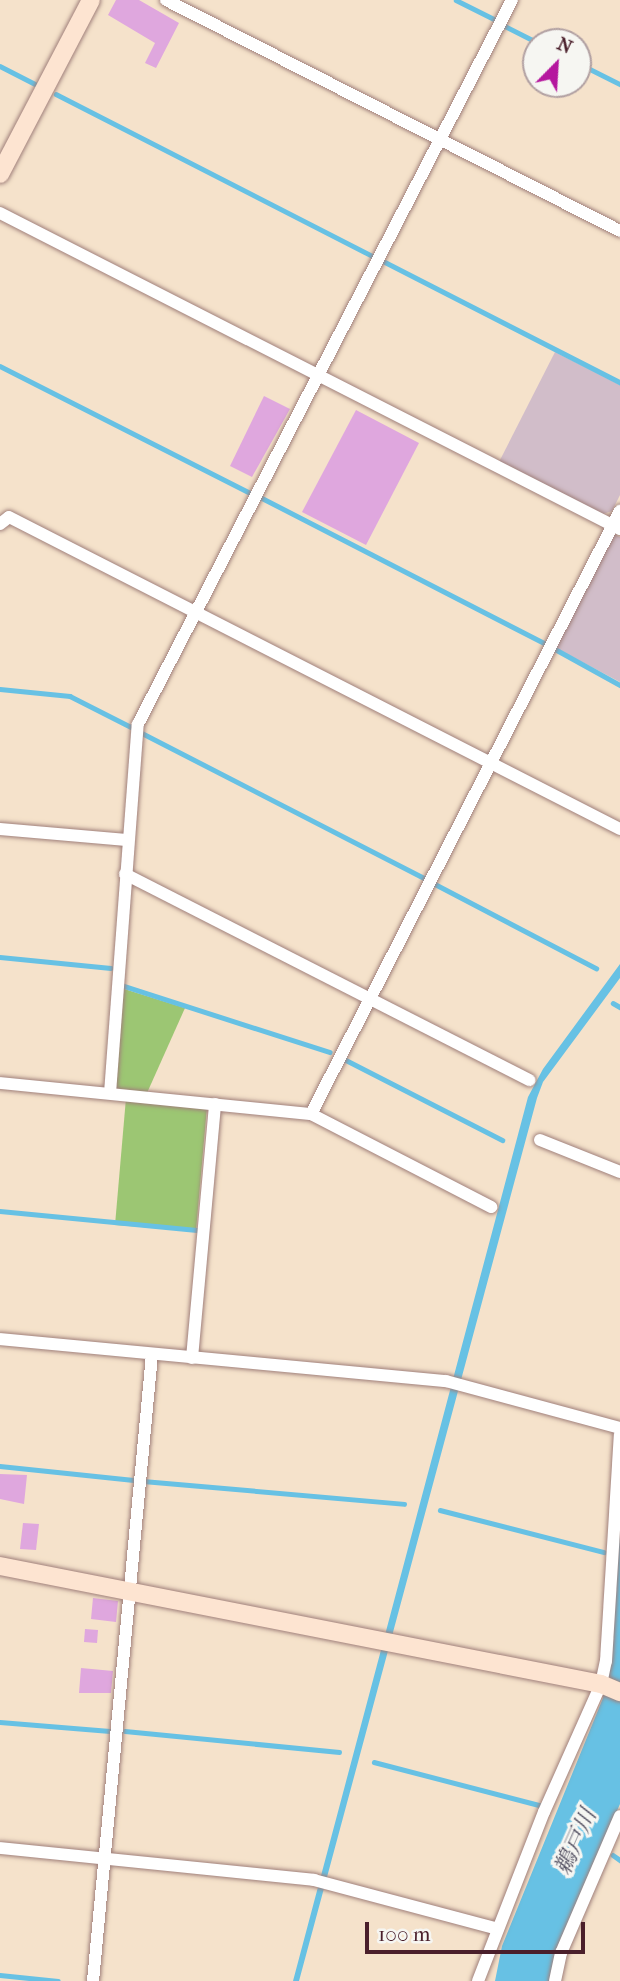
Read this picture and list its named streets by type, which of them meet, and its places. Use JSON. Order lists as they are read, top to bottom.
{
  "water": ["鵜戸川"],
  "scale_bar": "100 m",
  "north": "top right"
}
